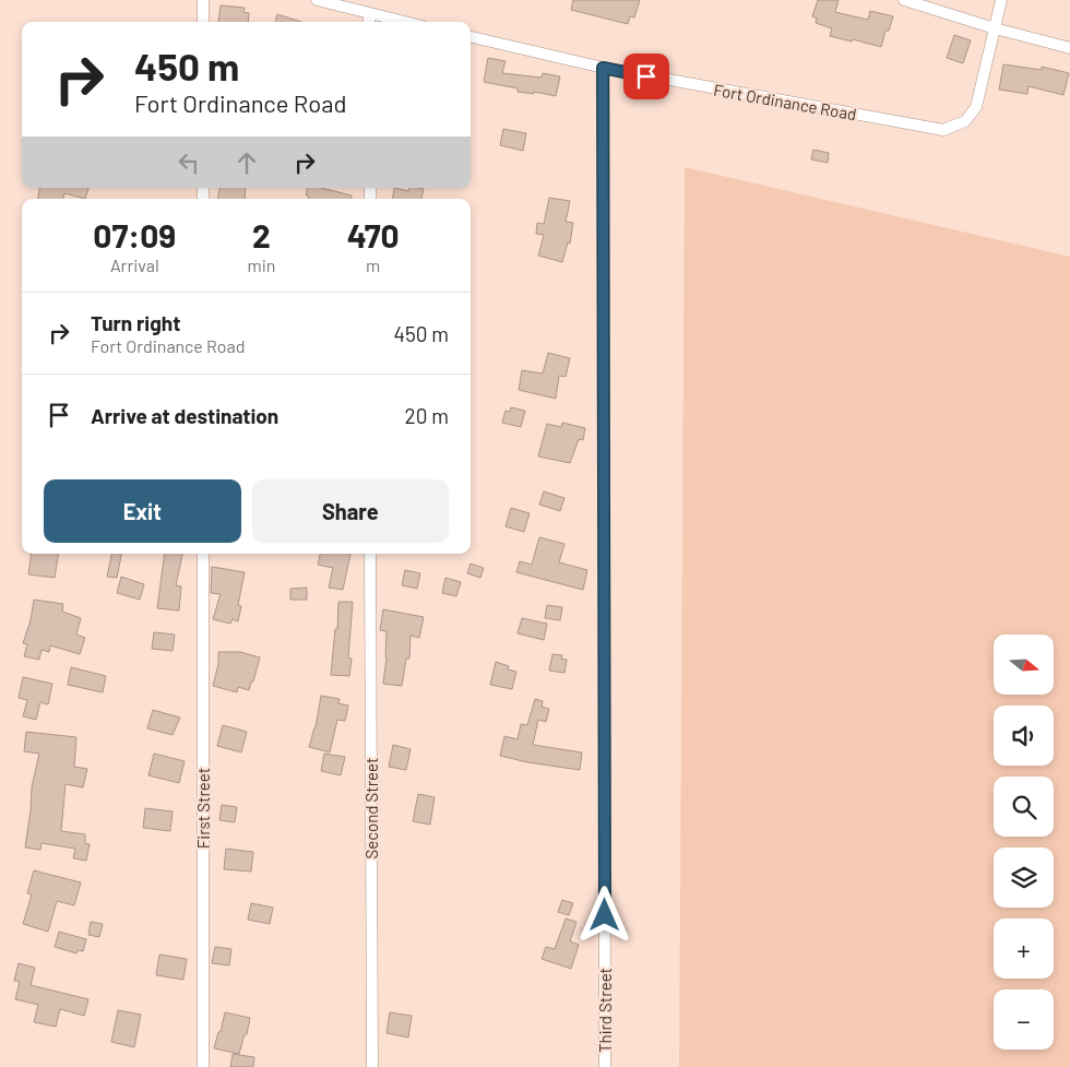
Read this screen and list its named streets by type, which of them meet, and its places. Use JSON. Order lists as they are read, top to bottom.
{
  "streets": {
    "street": [
      "Fort Ordinance Road",
      "First Street",
      "Second Street",
      "Third Street"
    ]
  },
  "crossings": [
    ["Fort Ordinance Road", "Third Street"]
  ],
  "north": "right",
  "page": {
    "turn": ["450 m", "Fort Ordinance Road"],
    "eta": [
      "07:09",
      "Arrival",
      "2",
      "min",
      "470",
      "m"
    ],
    "list": [
      {
        "name": "Turn right",
        "note": "Fort Ordinance Road",
        "value": "450 m"
      },
      {
        "name": "Arrive at destination",
        "value": "20 m"
      }
    ],
    "buttons": ["Exit", "Share"],
    "map_buttons": ["+", "−"]
  }
}
